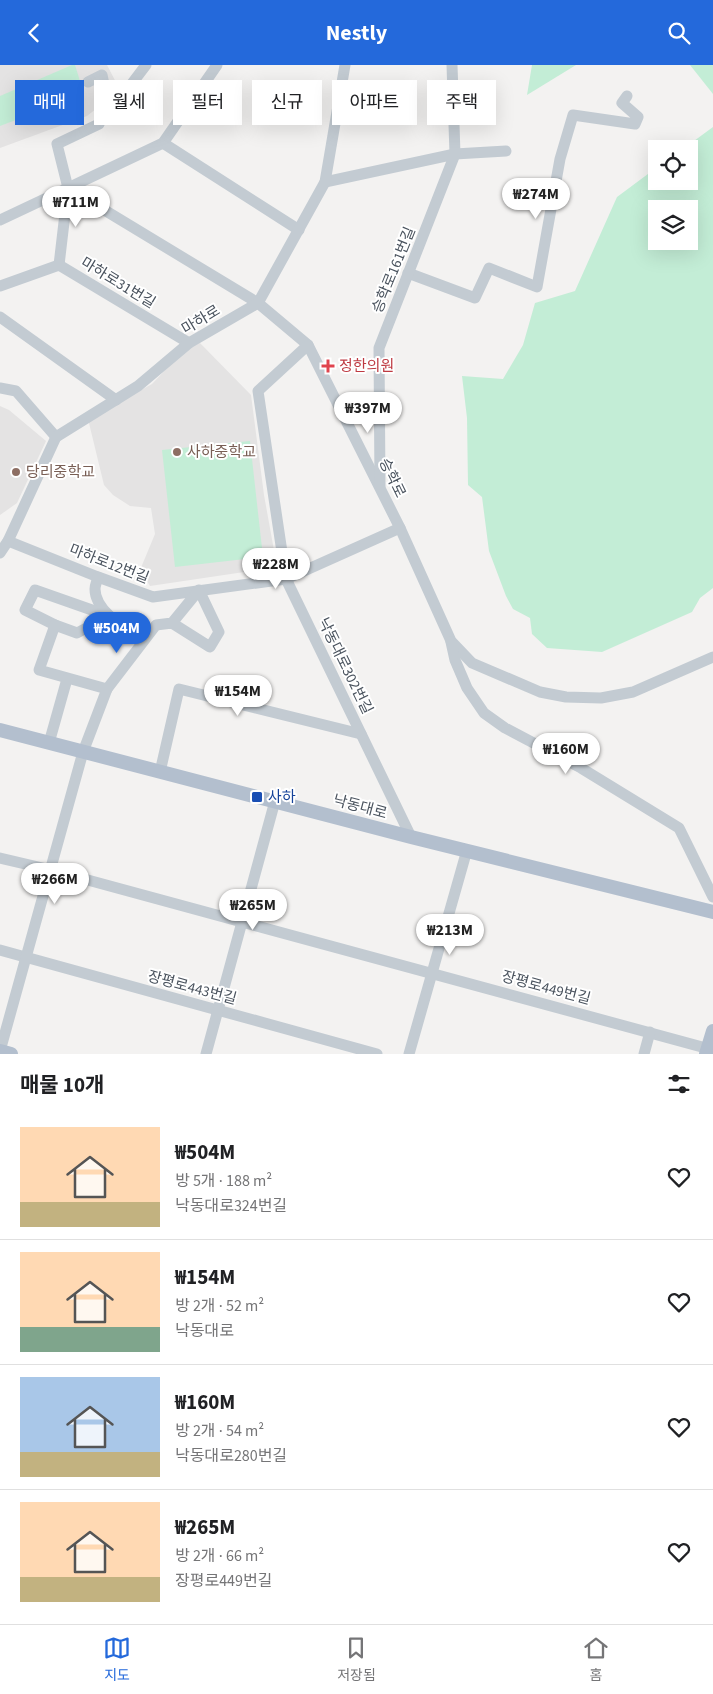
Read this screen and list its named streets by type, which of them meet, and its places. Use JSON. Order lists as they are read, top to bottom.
{
  "streets": {
    "main road": ["낙동대로"],
    "street": [
      "승학로161번길",
      "마하로31번길",
      "마하로",
      "승학로",
      "마하로12번길",
      "낙동대로302번길",
      "장평로443번길",
      "장평로449번길"
    ]
  },
  "crossings": [
    ["승학로161번길", "승학로"],
    ["마하로31번길", "마하로"],
    ["마하로", "승학로"],
    ["승학로", "마하로12번길"],
    ["승학로", "낙동대로302번길"],
    ["마하로12번길", "낙동대로302번길"],
    ["낙동대로302번길", "낙동대로"]
  ],
  "places": {
    "health": ["정한의원"],
    "other": ["사하중학교", "당리중학교"],
    "transit": ["사하"]
  },
  "page": {
    "header": "Nestly",
    "chip": [
      "매매",
      "월세",
      "필터",
      "신규",
      "아파트",
      "주택"
    ],
    "price": [
      "₩274M",
      "₩711M",
      "₩397M",
      "₩228M",
      "₩504M",
      "₩154M",
      "₩160M",
      "₩266M",
      "₩265M",
      "₩213M"
    ],
    "heading": "매물 10개",
    "list": [
      {
        "name": "₩504M",
        "note": "방 5개 · 188 m² · 낙동대로324번길"
      },
      {
        "name": "₩154M",
        "note": "방 2개 · 52 m² · 낙동대로"
      },
      {
        "name": "₩160M",
        "note": "방 2개 · 54 m² · 낙동대로280번길"
      },
      {
        "name": "₩265M",
        "note": "방 2개 · 66 m² · 장평로449번길"
      }
    ],
    "tabs": ["지도", "저장됨", "홈"]
  }
}
